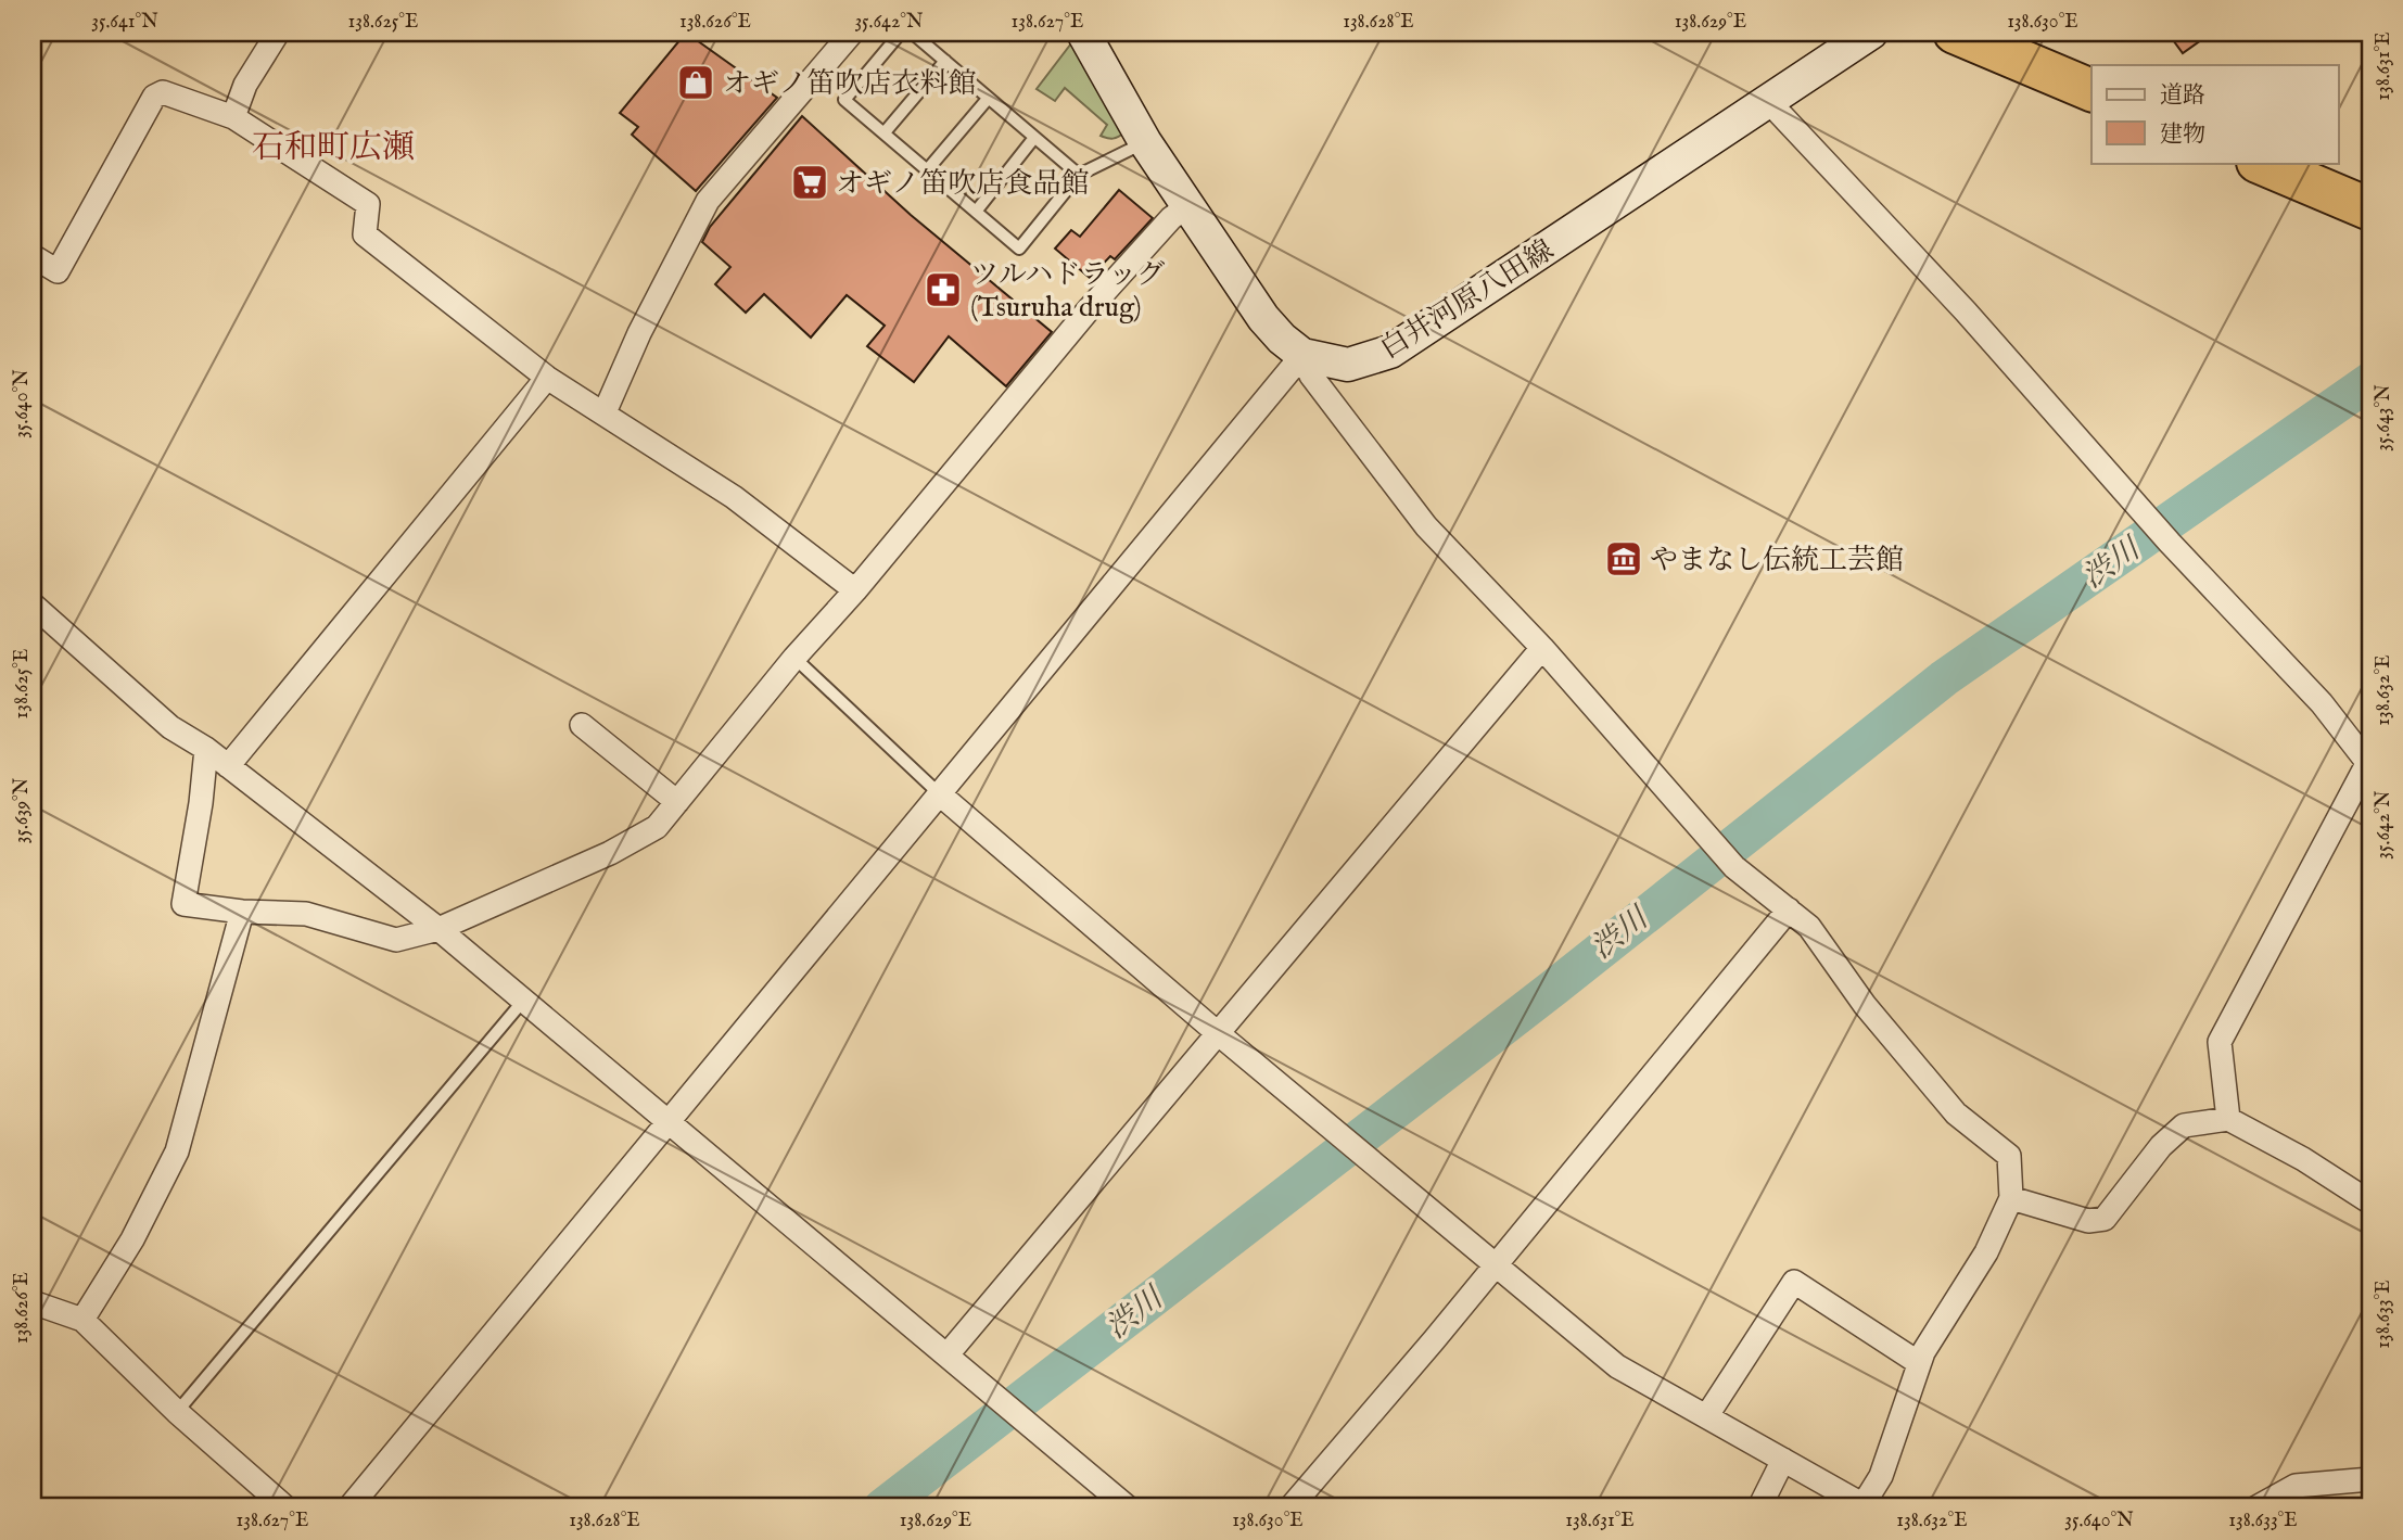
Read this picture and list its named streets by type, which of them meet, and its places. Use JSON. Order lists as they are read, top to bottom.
{
  "streets": {
    "main road": ["白井河原八田線"]
  },
  "districts": ["石和町広瀬"],
  "water": ["渋川"],
  "places": {
    "shop": ["オギノ笛吹店衣料館"],
    "supermarket": ["オギノ笛吹店食品館"],
    "pharmacy": ["ツルハドラッグ (Tsuruha drug)"],
    "museum": ["やまなし伝統工芸館"]
  },
  "legend": ["道路", "建物"],
  "coordinates": [
    "35.641°N",
    "138.625°E",
    "138.626°E",
    "35.642°N",
    "138.627°E",
    "138.628°E",
    "138.629°E",
    "138.630°E",
    "138.631°E",
    "35.640°N",
    "35.643°N",
    "138.632°E",
    "35.639°N",
    "138.633°E"
  ]
}
